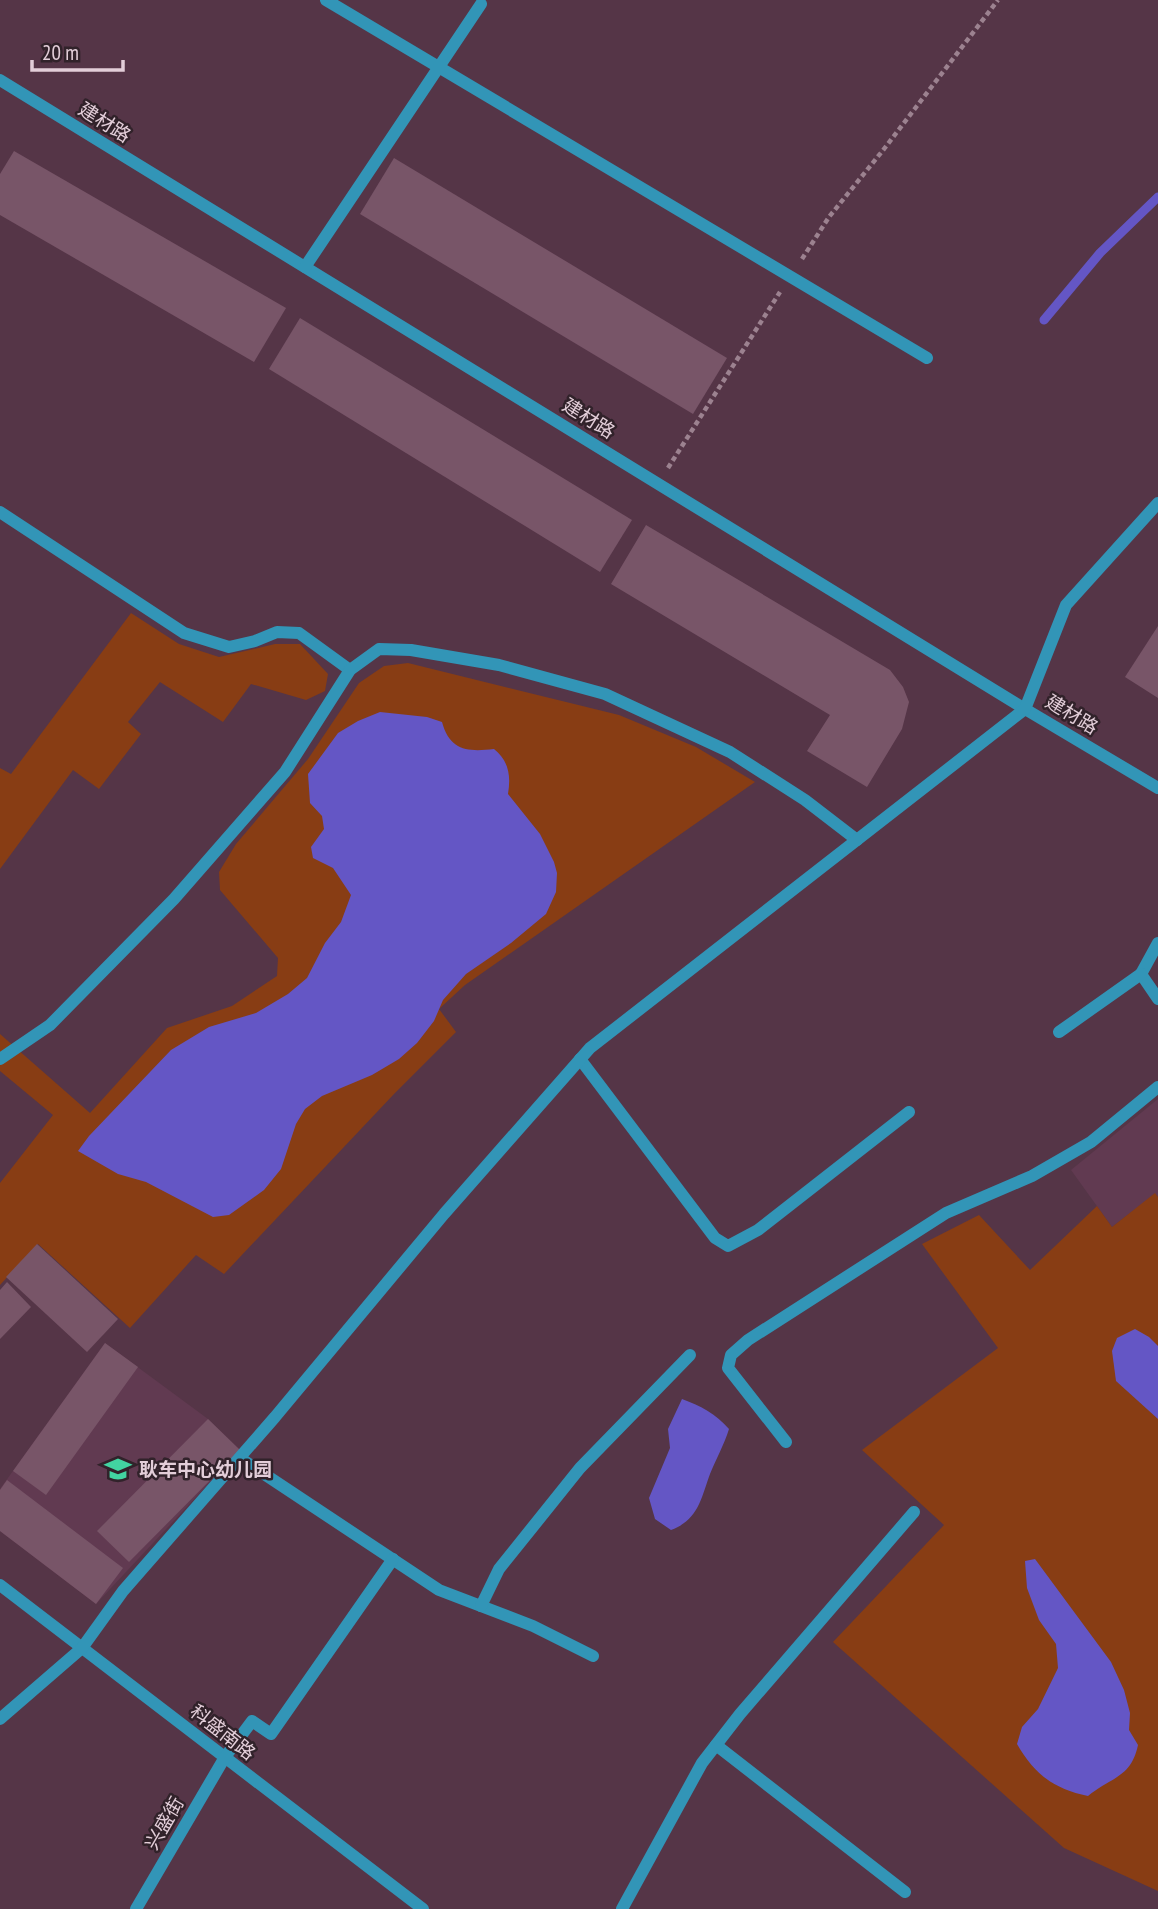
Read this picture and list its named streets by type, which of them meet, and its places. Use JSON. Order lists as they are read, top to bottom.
{
  "streets": {
    "street": ["建材路", "科盛南路", "兴盛街"]
  },
  "crossings": [
    ["科盛南路", "兴盛街"]
  ],
  "places": {
    "school or university": ["耿车中心幼儿园"]
  },
  "scale_bar": "20 m"
}
